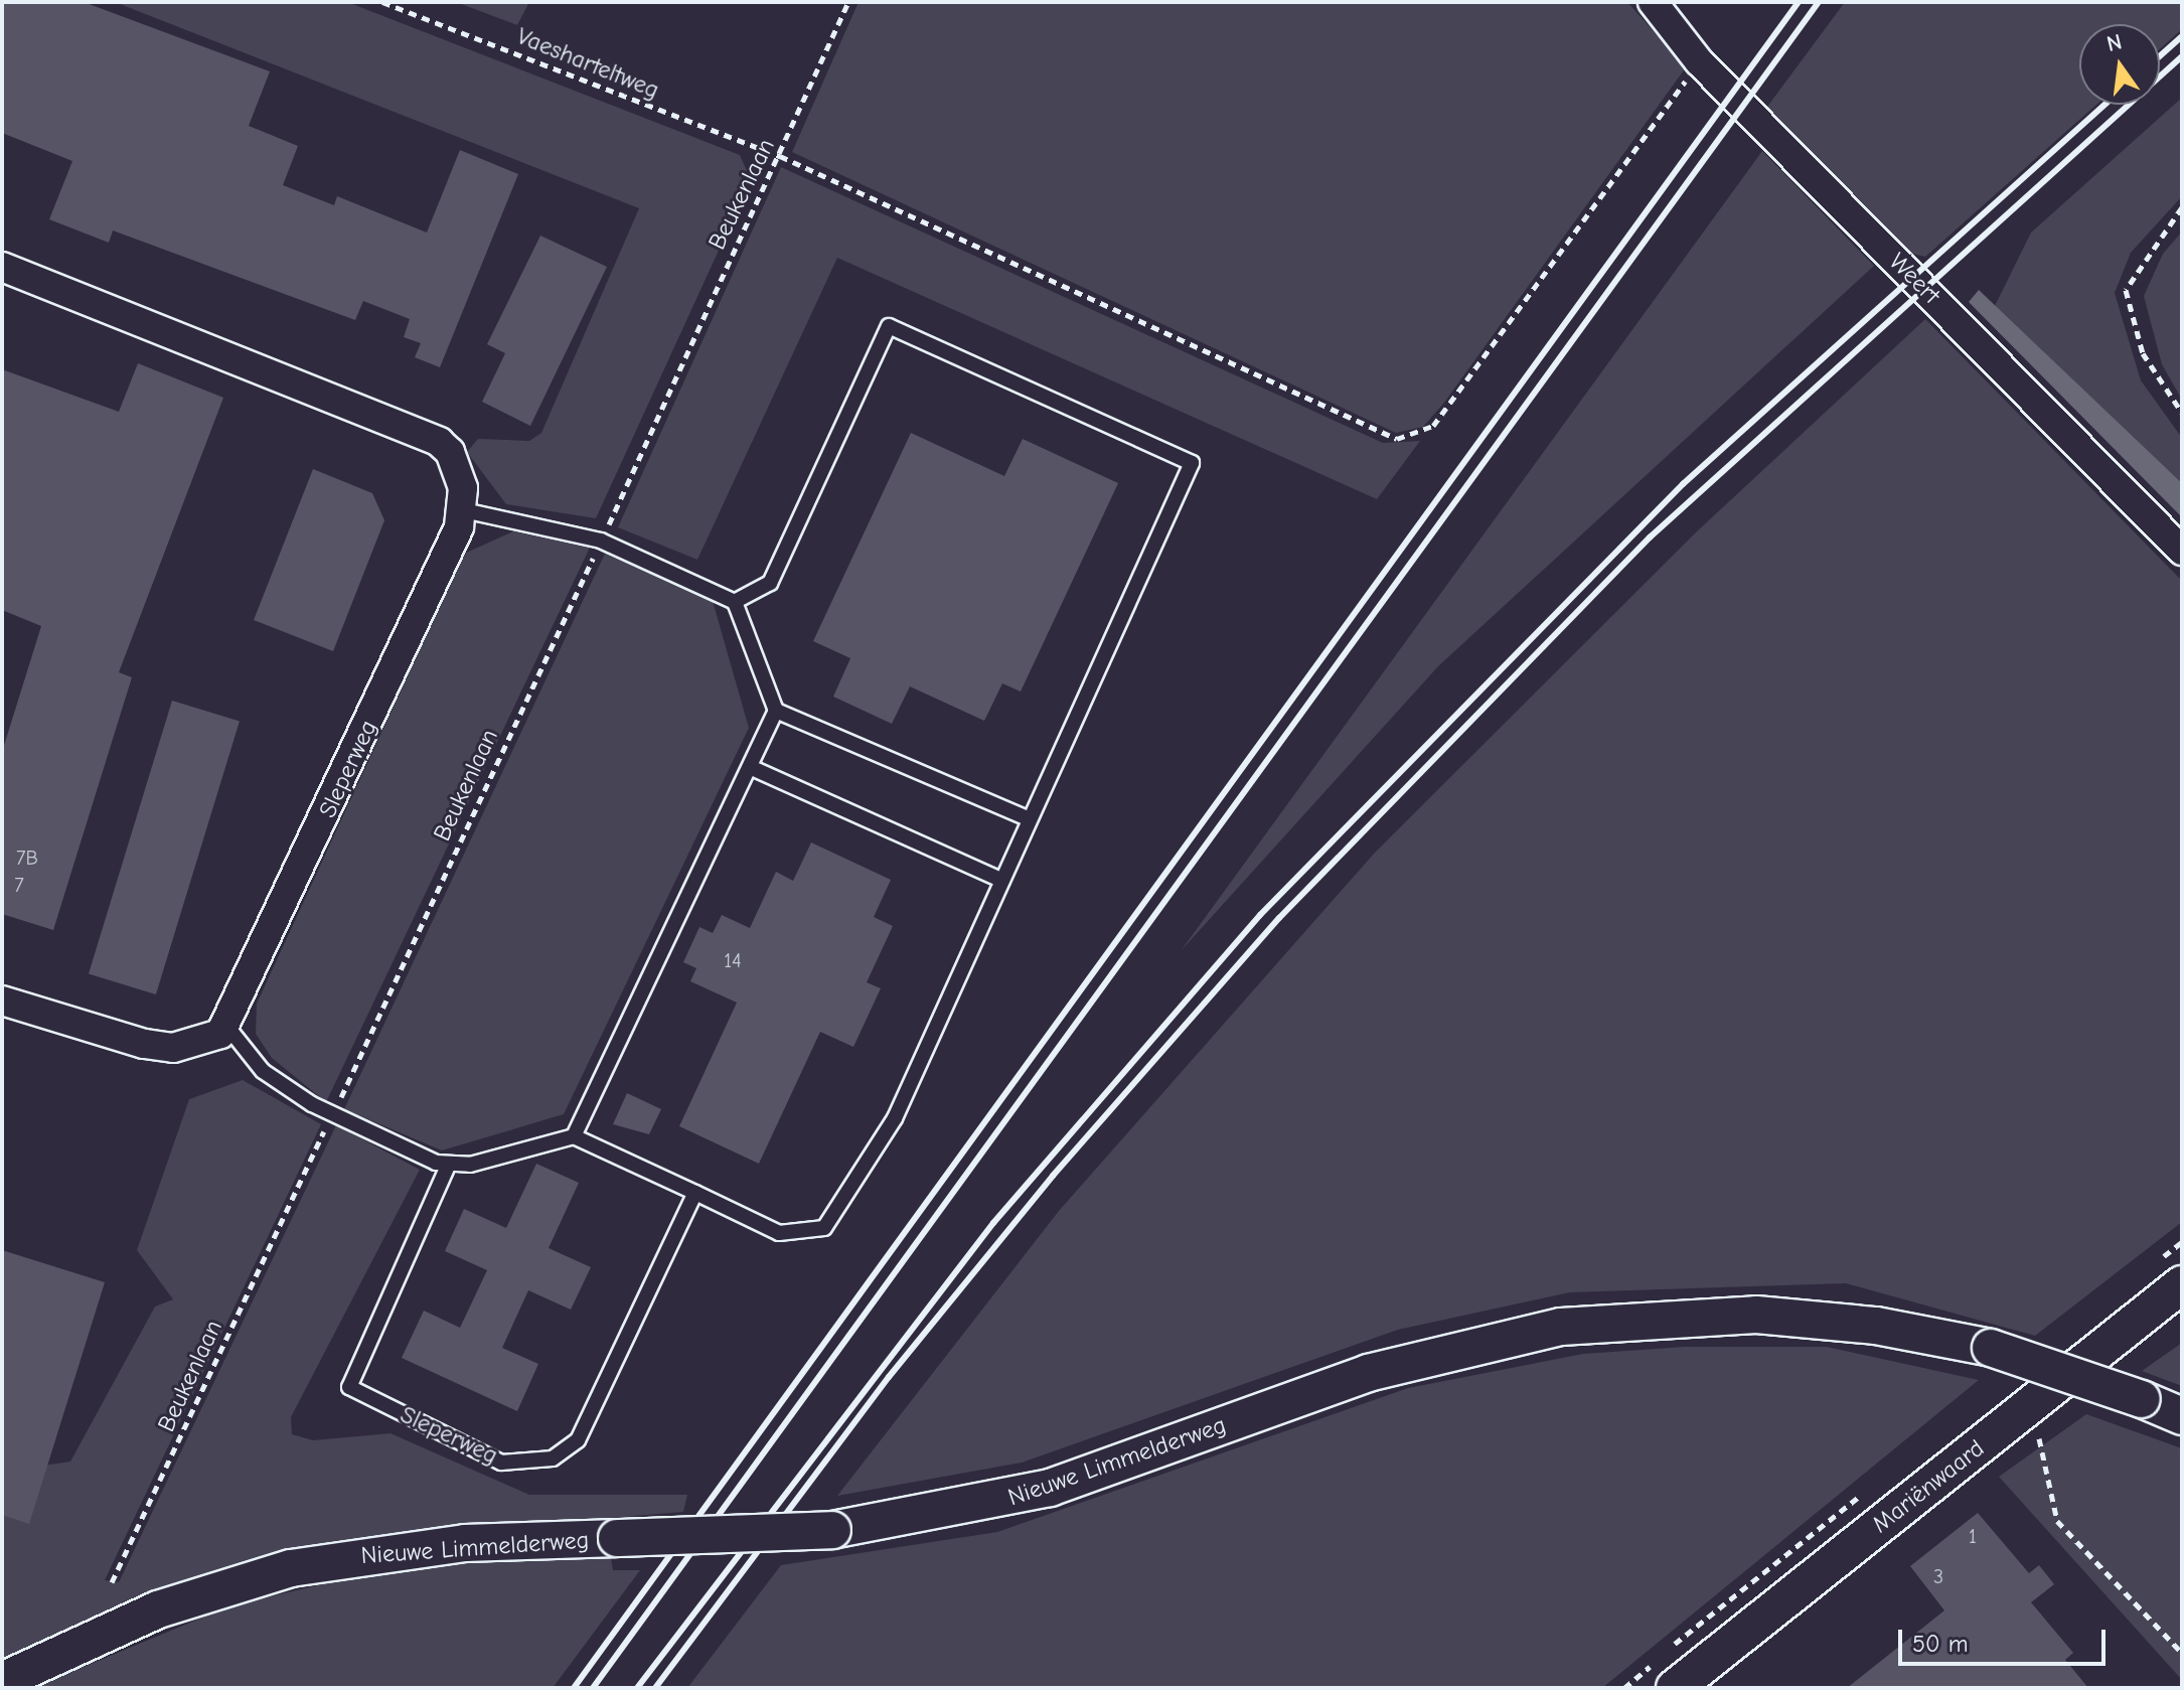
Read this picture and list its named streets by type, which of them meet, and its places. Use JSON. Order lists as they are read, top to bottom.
{
  "streets": {
    "street": [
      "Weert",
      "Sleperweg",
      "Nieuwe Limmelderweg",
      "Mariënwaard"
    ],
    "path": ["Vaesharteltweg", "Beukenlaan"]
  },
  "crossings": [
    ["Vaesharteltweg", "Beukenlaan"],
    ["Vaesharteltweg", "Weert"]
  ],
  "house_numbers": [
    "7B",
    "7",
    "14",
    "1",
    "3"
  ],
  "scale_bar": "50 m",
  "north": "top"
}
